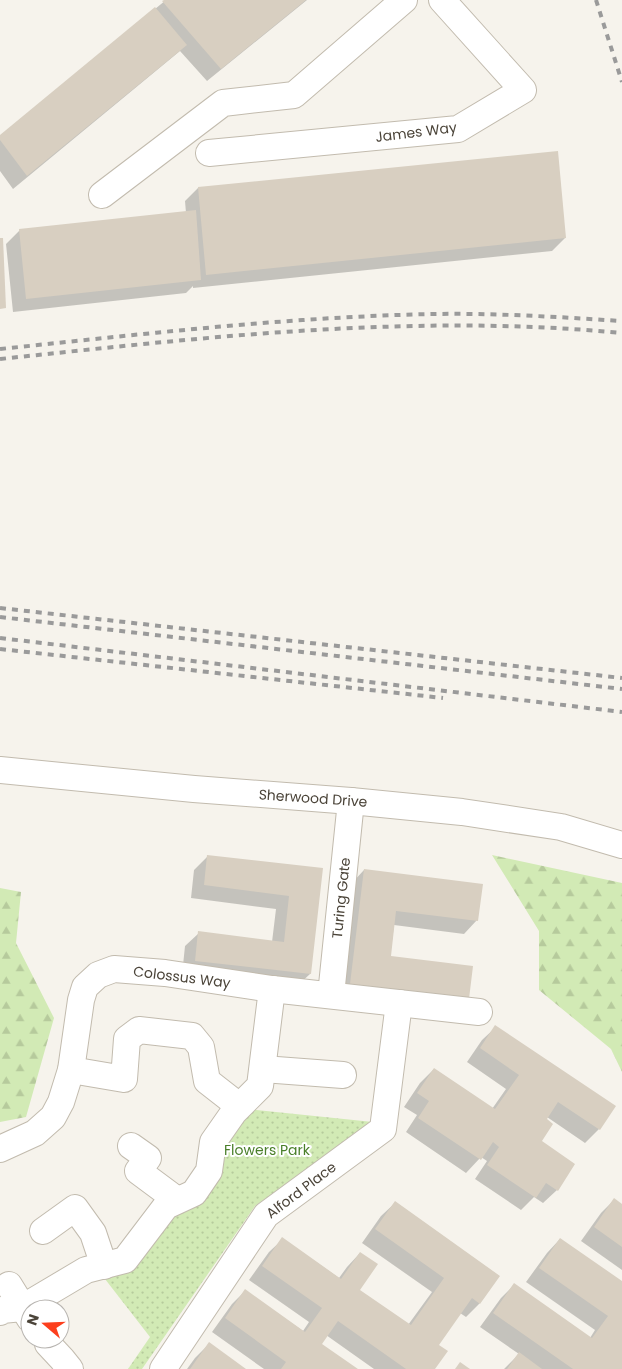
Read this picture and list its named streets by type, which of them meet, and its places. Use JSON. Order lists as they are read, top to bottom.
{
  "streets": {
    "street": [
      "James Way",
      "Sherwood Drive",
      "Turing Gate",
      "Colossus Way",
      "Alford Place"
    ]
  },
  "crossings": [
    ["Sherwood Drive", "Turing Gate"],
    ["Turing Gate", "Colossus Way"],
    ["Colossus Way", "Alford Place"]
  ],
  "parks": ["Flowers Park"],
  "north": "left"
}
